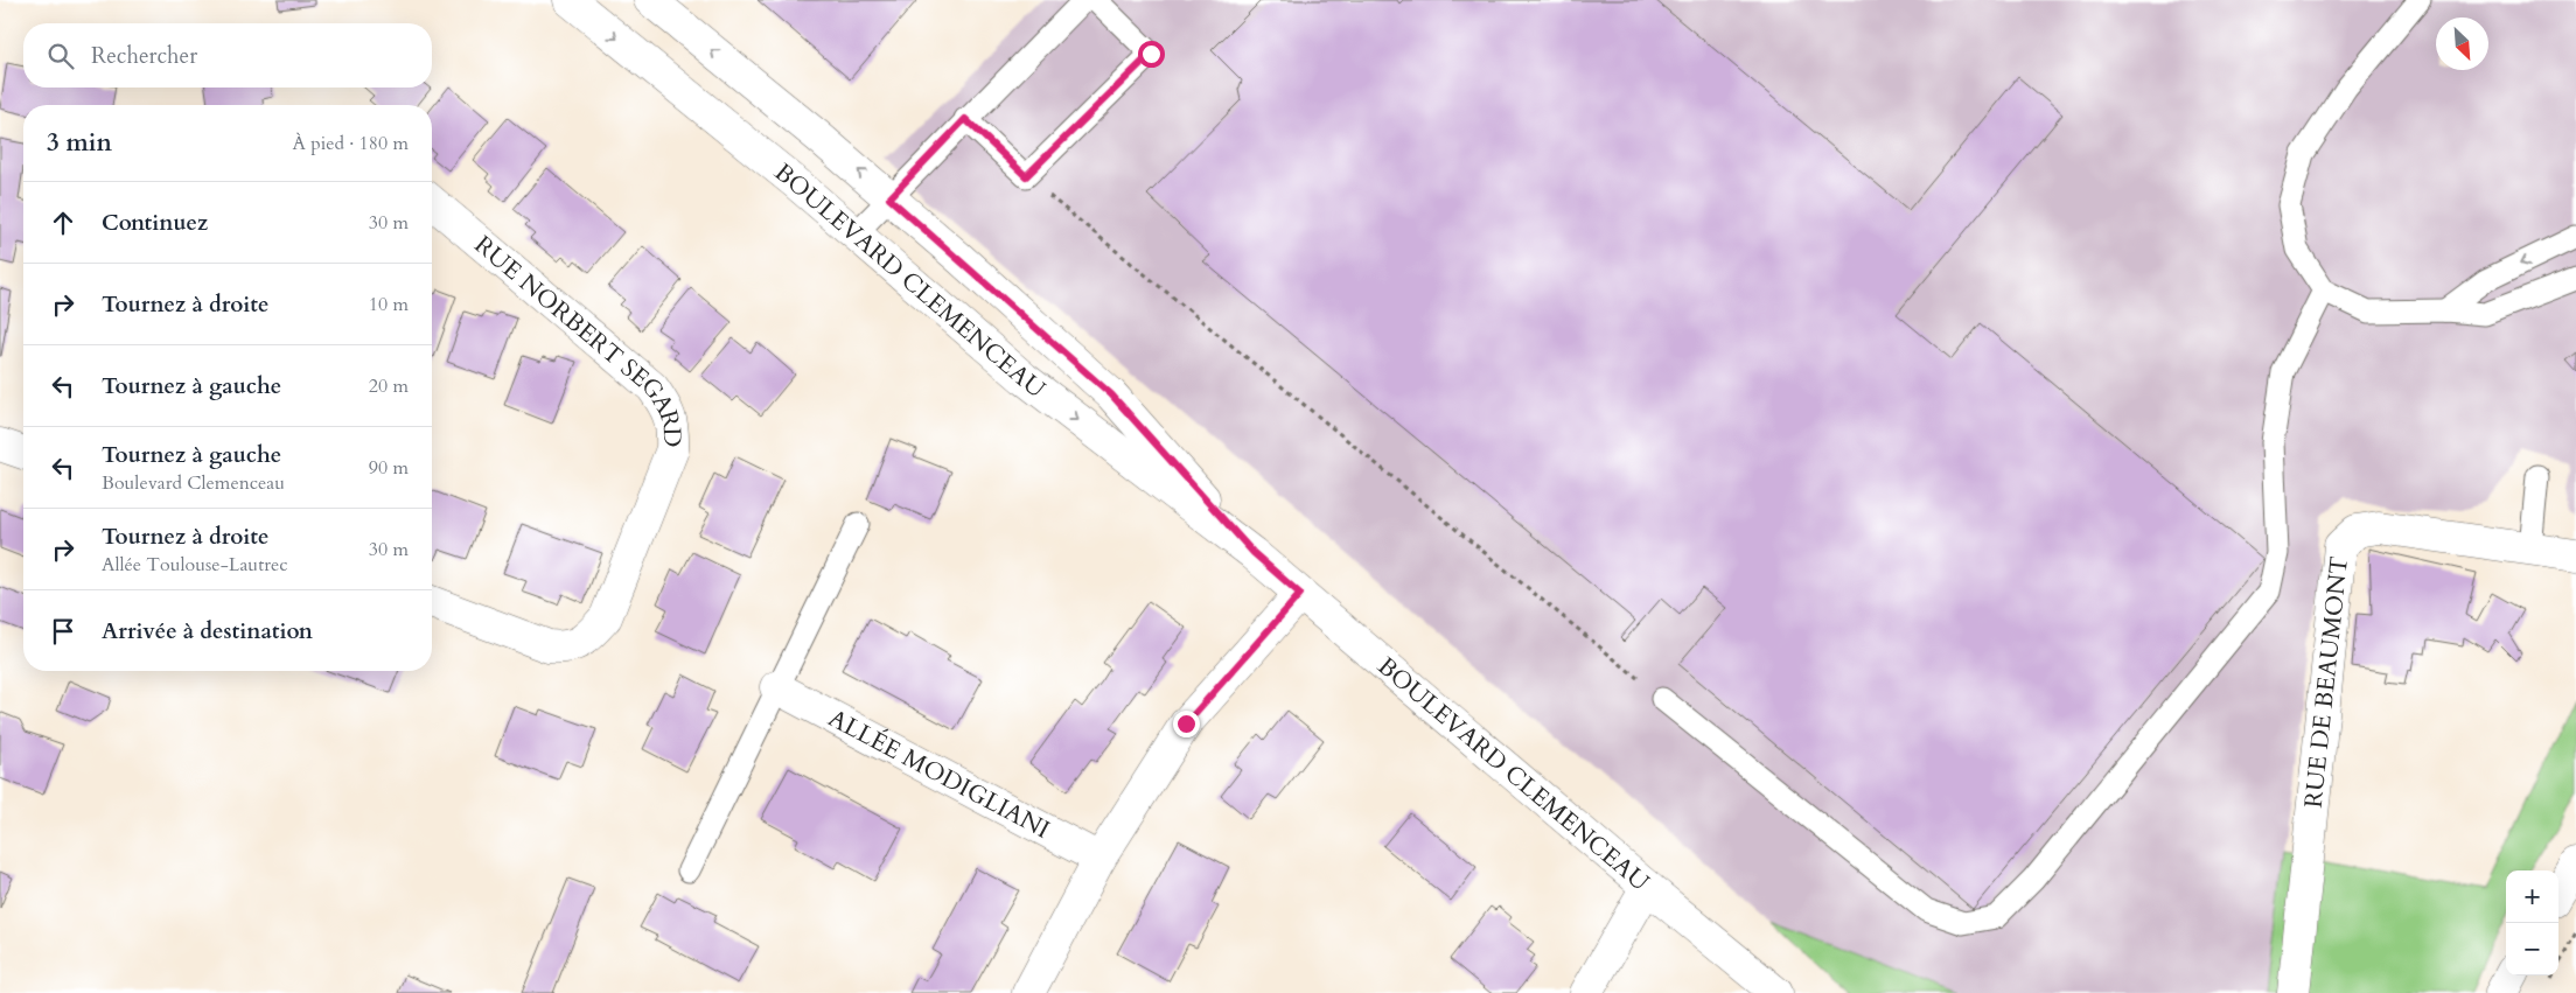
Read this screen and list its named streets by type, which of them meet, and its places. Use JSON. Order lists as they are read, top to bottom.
{
  "streets": {
    "main road": [
      "BOULEVARD CLEMENCEAU",
      "RUE NORBERT SEGARD",
      "RUE DE BEAUMONT",
      "ALLÉE MODIGLIANI"
    ]
  },
  "north": "bottom right",
  "page": {
    "search": "Rechercher",
    "heading": ["3 min", "À pied · 180 m"],
    "list": [
      ["Continuez", "30 m"],
      ["Tournez à droite", "10 m"],
      ["Tournez à gauche", "20 m"],
      ["Tournez à gauche", "Boulevard Clemenceau", "90 m"],
      ["Tournez à droite", "Allée Toulouse-Lautrec", "30 m"],
      "Arrivée à destination"
    ],
    "map_buttons": ["+", "−"]
  }
}
